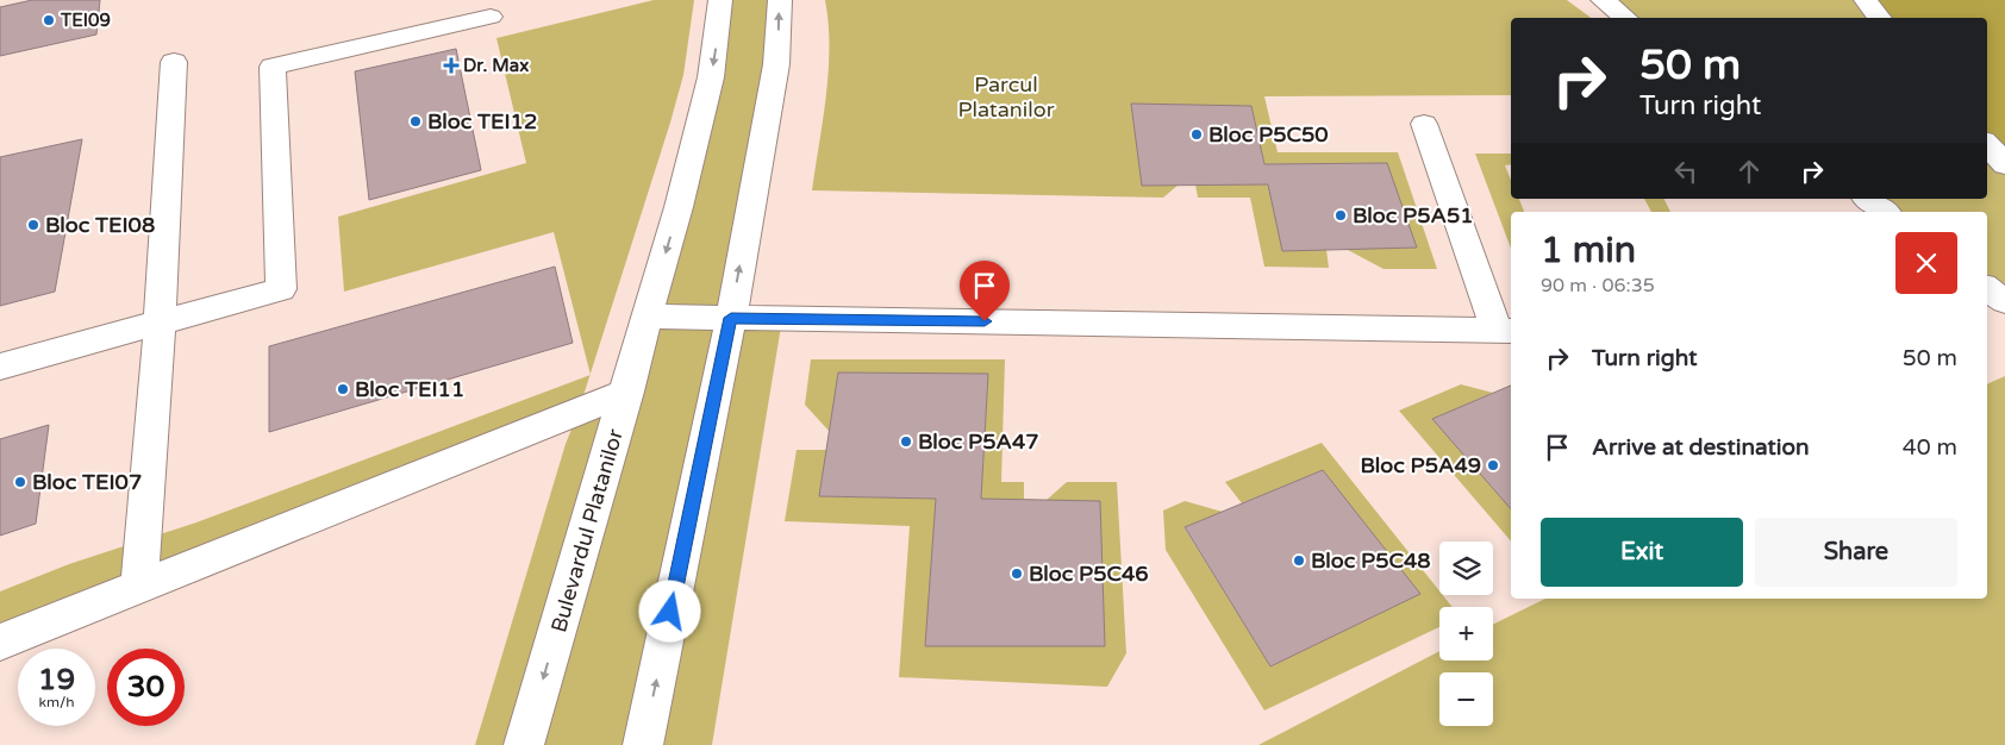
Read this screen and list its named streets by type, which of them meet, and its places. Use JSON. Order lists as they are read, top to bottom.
{
  "streets": {
    "street": ["Bulevardul Platanilor"]
  },
  "parks": ["Parcul Platanilor"],
  "places": {
    "other": [
      "TEI09",
      "Bloc TEI12",
      "Bloc P5C50",
      "Bloc P5A51",
      "Bloc TEI08",
      "Bloc TEI11",
      "Bloc P5A47",
      "Bloc P5A49",
      "Bloc TEI07",
      "Bloc P5C48",
      "Bloc P5C46"
    ],
    "health": ["Dr. Max"]
  },
  "page": {
    "turn": ["50 m", "Turn right"],
    "heading": ["1 min", "90 m · 06:35"],
    "list": [
      {
        "name": "Turn right",
        "value": "50 m"
      },
      {
        "name": "Arrive at destination",
        "value": "40 m"
      }
    ],
    "buttons": ["Exit", "Share"],
    "map_buttons": ["+", "−"],
    "speed": "19 km/h",
    "limit": "30"
  }
}
